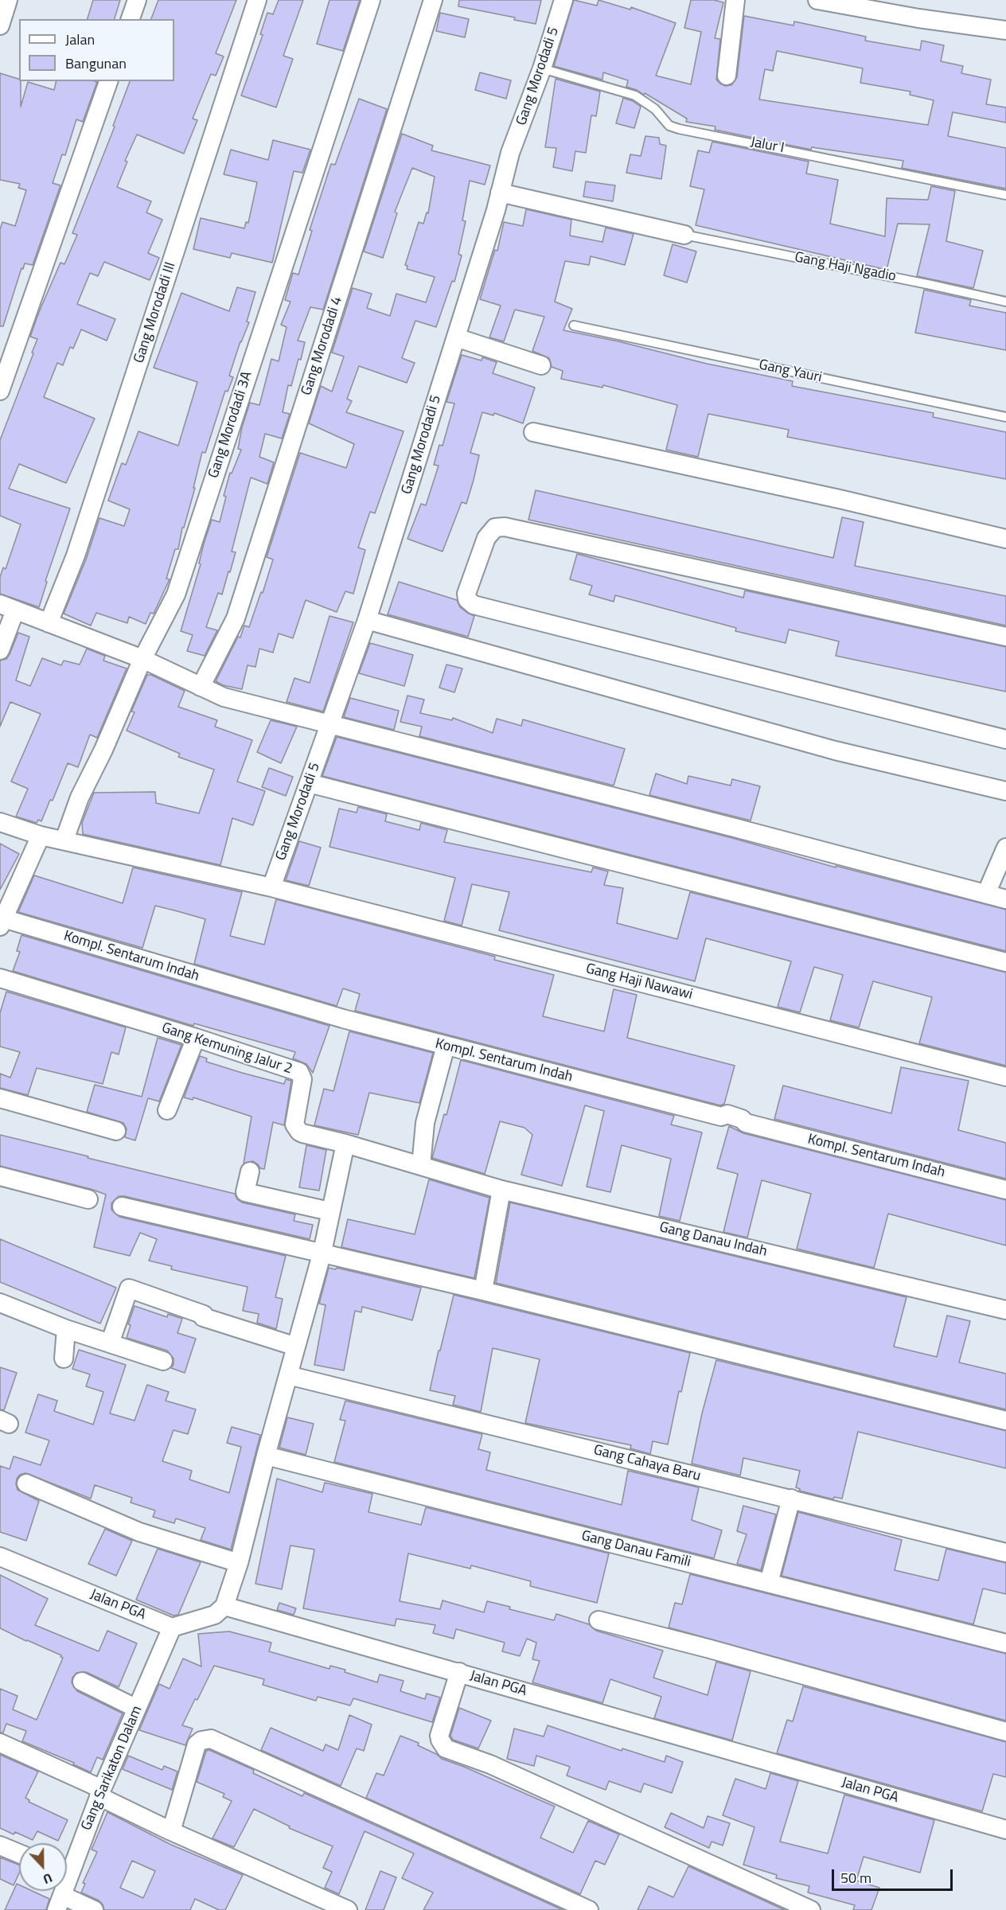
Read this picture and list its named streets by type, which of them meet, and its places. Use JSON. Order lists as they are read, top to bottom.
{
  "streets": {
    "street": [
      "Gang Morodadi 5",
      "Gang Morodadi III",
      "Gang Morodadi 4",
      "Gang Morodadi 3A",
      "Kompl. Sentarum Indah",
      "Gang Haji Nawawi",
      "Gang Kemuning Jalur 2",
      "Gang Danau Indah",
      "Gang Cahaya Baru",
      "Gang Danau Famili",
      "Jalan PGA",
      "Gang Sarikaton Dalam"
    ],
    "lane": ["Jalur I", "Gang Haji Ngadio", "Gang Yauri"]
  },
  "crossings": [
    ["Gang Morodadi 5", "Jalur I"],
    ["Gang Morodadi 5", "Gang Haji Nawawi"],
    ["Gang Morodadi 3A", "Gang Haji Nawawi"],
    ["Gang Kemuning Jalur 2", "Gang Danau Indah"],
    ["Jalan PGA", "Gang Sarikaton Dalam"]
  ],
  "legend": ["Jalan", "Bangunan"],
  "scale_bar": "50 m",
  "north": "bottom"
}
